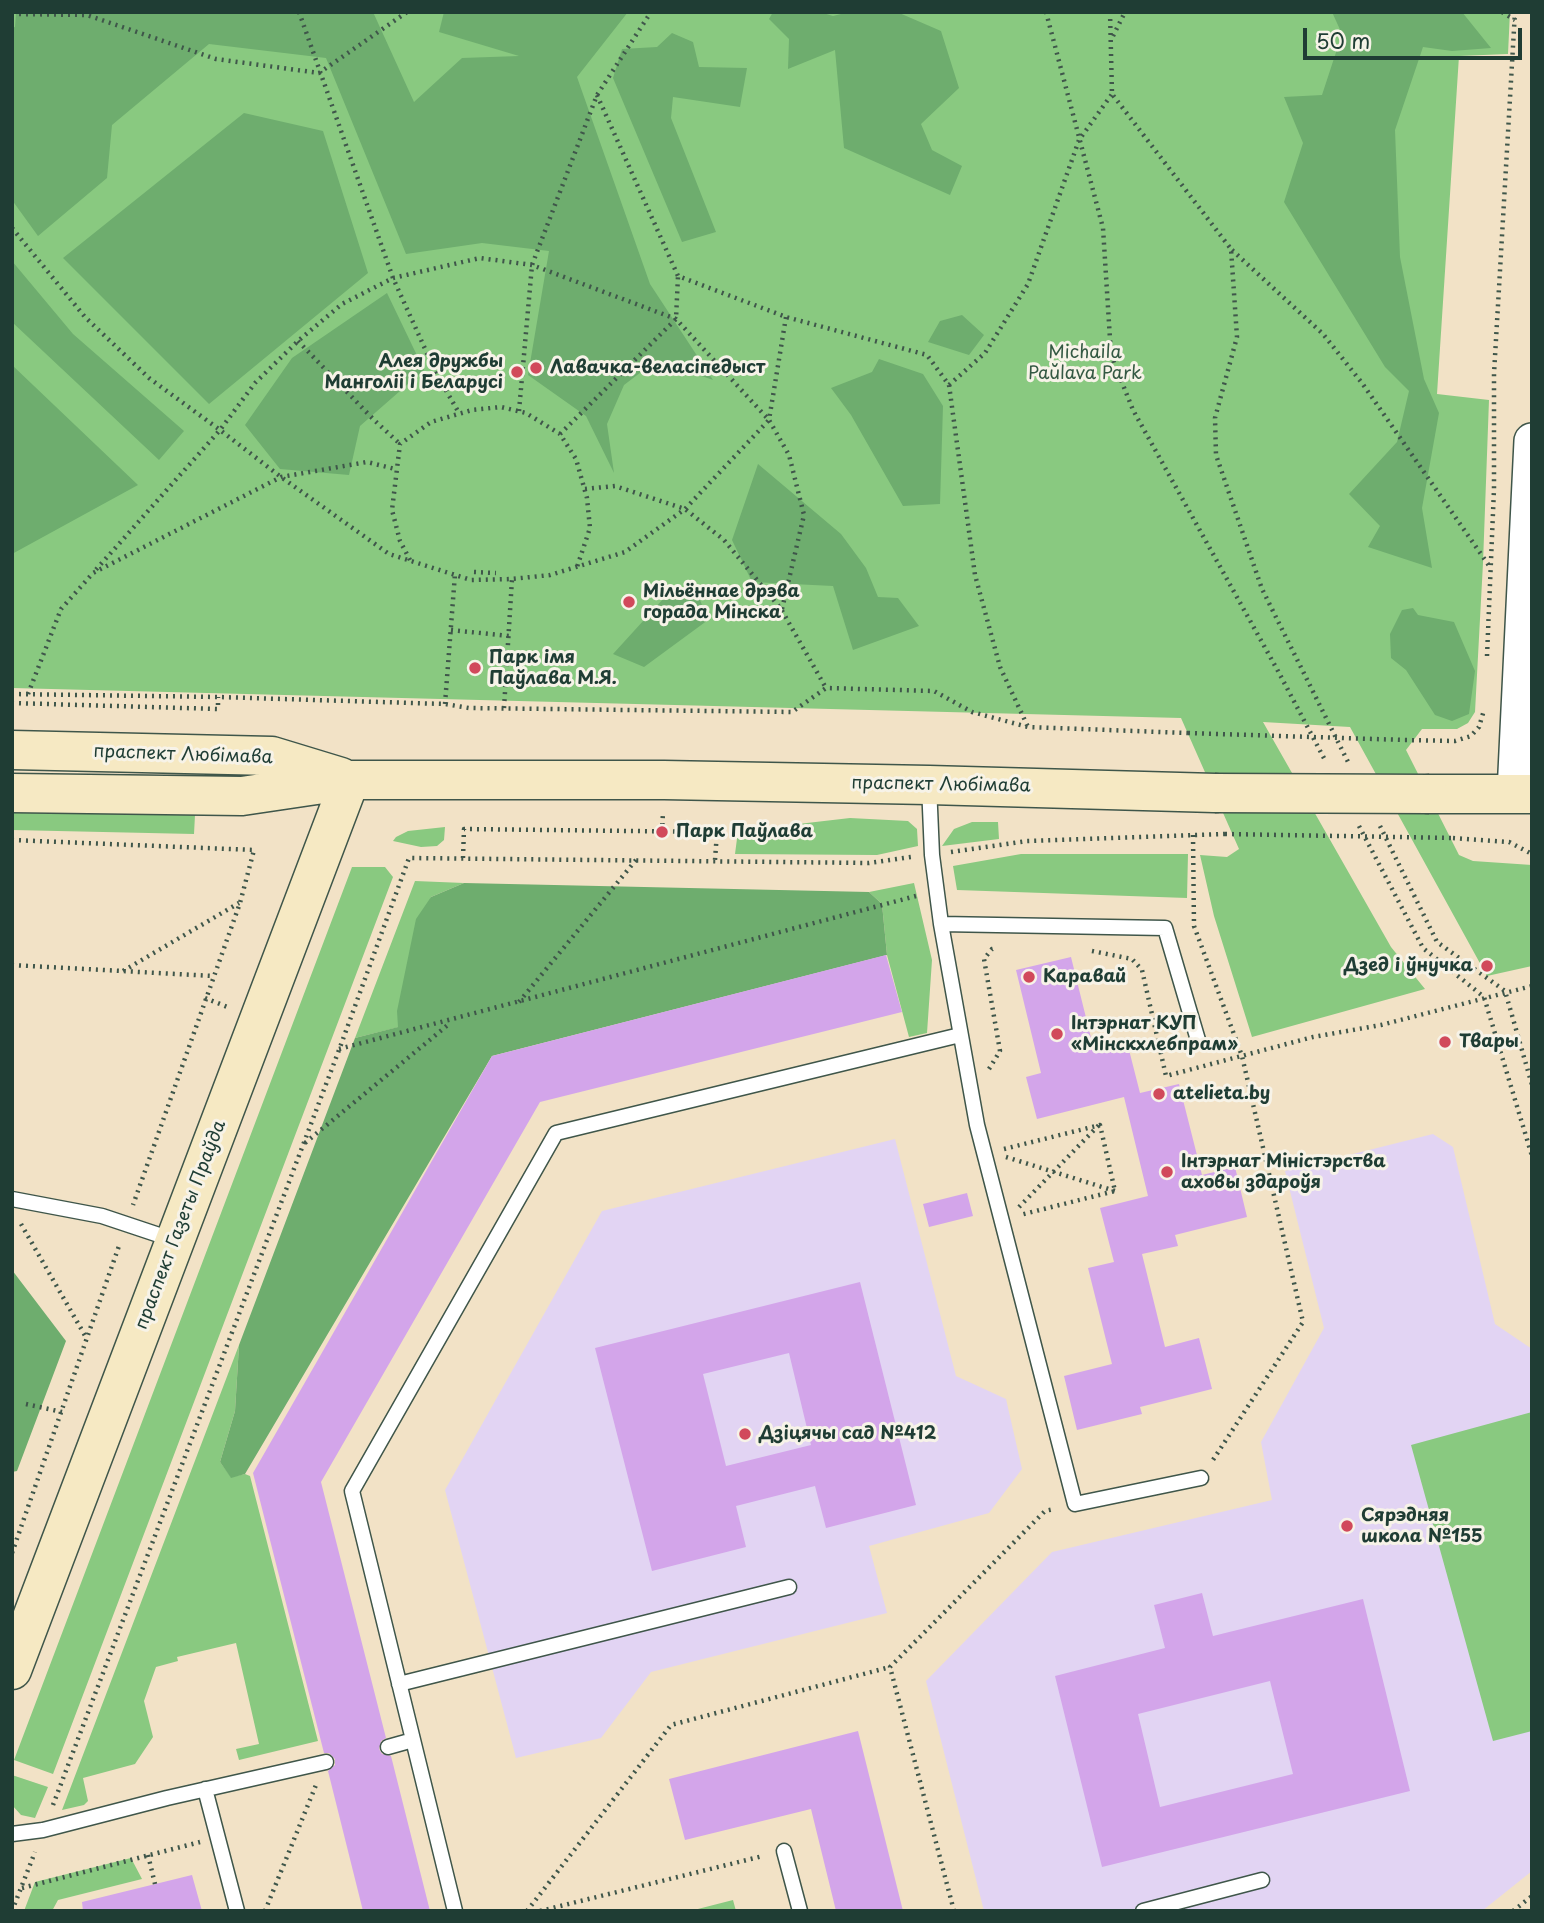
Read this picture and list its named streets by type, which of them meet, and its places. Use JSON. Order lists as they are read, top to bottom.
{
  "streets": {
    "main road": ["праспект Любімава", "праспект Газеты Праўда"]
  },
  "crossings": [
    ["праспект Любімава", "праспект Газеты Праўда"]
  ],
  "parks": ["Michaila Paŭlava Park"],
  "places": [
    "Лавачка-веласіпедыст",
    "Алея дружбы Манголіі і Беларусі",
    "Мільённае дрэва горада Мінска",
    "Парк імя Паўлава М.Я.",
    "Парк Паўлава",
    "Дзед і ўнучка",
    "Каравай",
    "Інтэрнат КУП «Мінскхлебпрам»",
    "Твары",
    "atelieta.by",
    "Інтэрнат Міністэрства аховы здароўя",
    "Дзіцячы сад №412",
    "Сярэдняя школа №155"
  ],
  "scale_bar": "50 m"
}
